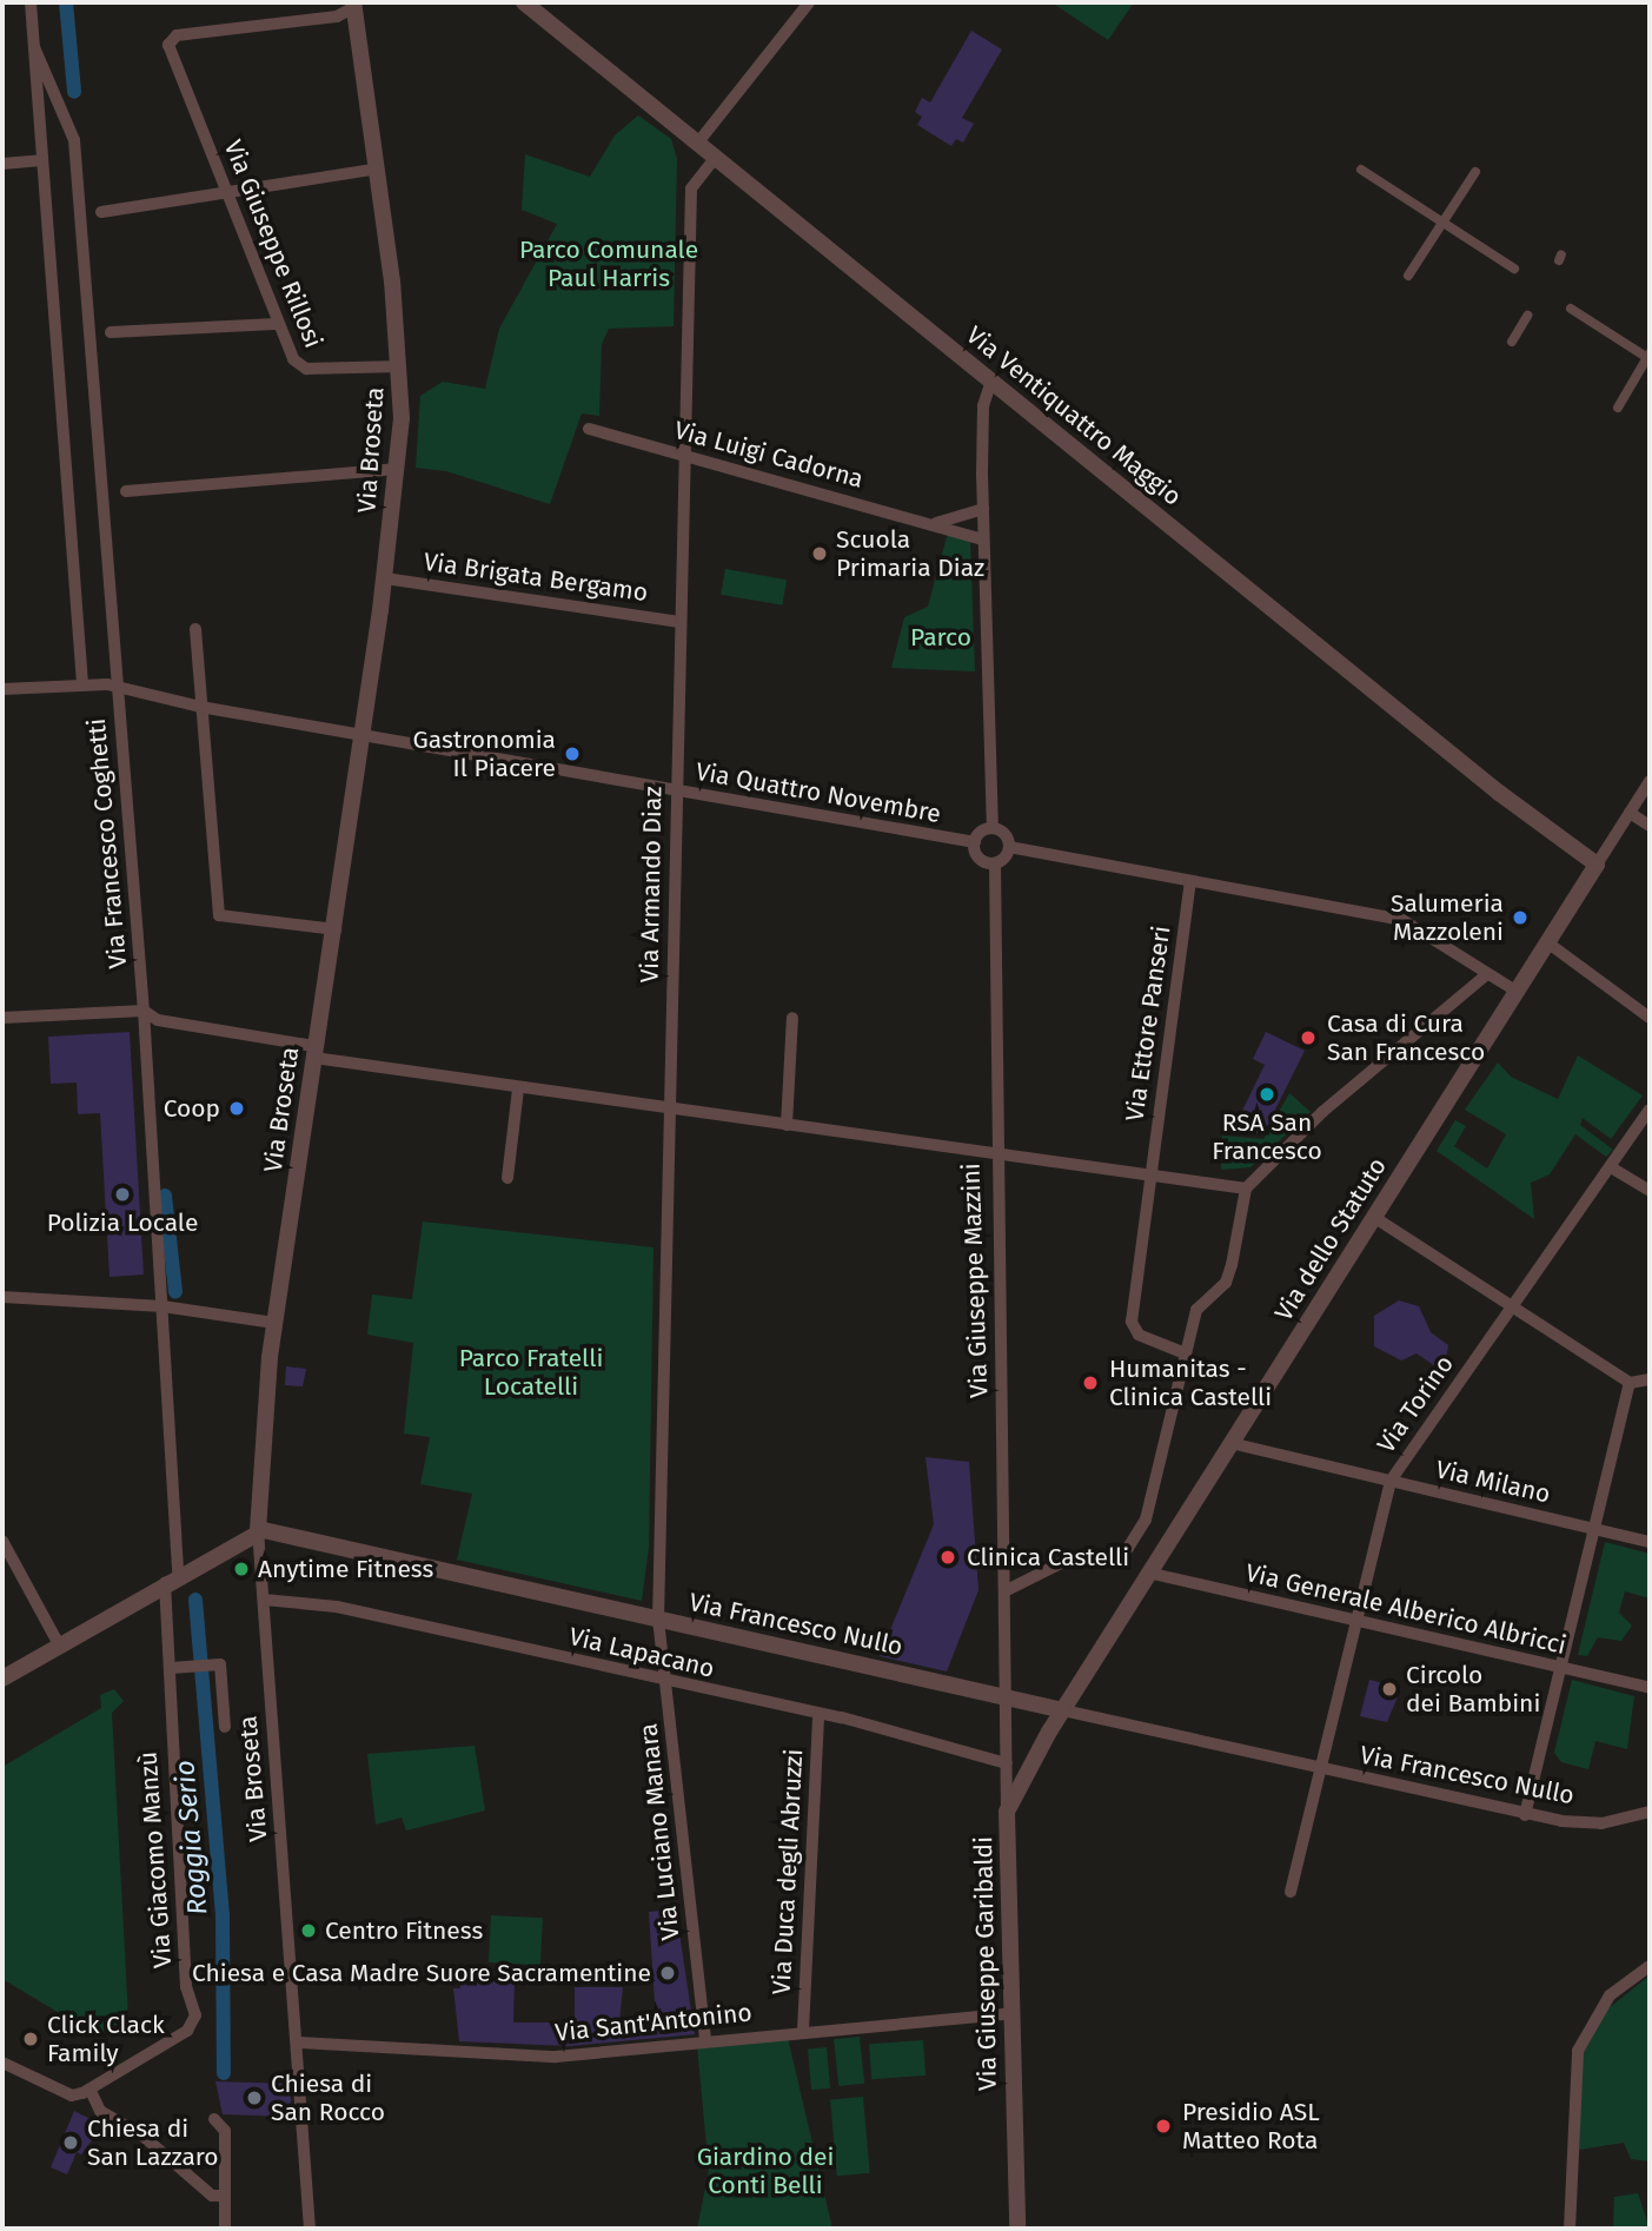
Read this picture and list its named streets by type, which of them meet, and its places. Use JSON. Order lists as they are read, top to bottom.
{
  "streets": {
    "street": [
      "Via Giuseppe Rillosi",
      "Via Ventiquattro Maggio",
      "Via Broseta",
      "Via Luigi Cadorna",
      "Via Brigata Bergamo",
      "Via Quattro Novembre",
      "Via Francesco Coghetti",
      "Via Armando Diaz",
      "Via Ettore Panseri",
      "Via dello Statuto",
      "Via Giuseppe Mazzini",
      "Via Torino",
      "Via Milano",
      "Via Generale Alberico Albricci",
      "Via Francesco Nullo",
      "Via Lapacano",
      "Via Luciano Manara",
      "Via Giacomo Manzù",
      "Via Duca degli Abruzzi",
      "Via Giuseppe Garibaldi",
      "Via Sant'Antonino"
    ]
  },
  "crossings": [
    ["Via Giuseppe Rillosi", "Via Broseta"],
    ["Via Ventiquattro Maggio", "Via Armando Diaz"],
    ["Via Ventiquattro Maggio", "Via dello Statuto"],
    ["Via Broseta", "Via Brigata Bergamo"],
    ["Via Broseta", "Via Quattro Novembre"],
    ["Via Broseta", "Via Francesco Nullo"],
    ["Via Broseta", "Via Lapacano"],
    ["Via Broseta", "Via Sant'Antonino"],
    ["Via Luigi Cadorna", "Via Armando Diaz"],
    ["Via Brigata Bergamo", "Via Armando Diaz"],
    ["Via Quattro Novembre", "Via Francesco Coghetti"],
    ["Via Quattro Novembre", "Via Armando Diaz"],
    ["Via Quattro Novembre", "Via Giuseppe Mazzini"],
    ["Via Francesco Coghetti", "Via Giacomo Manzù"],
    ["Via Armando Diaz", "Via Francesco Nullo"],
    ["Via Armando Diaz", "Via Luciano Manara"],
    ["Via dello Statuto", "Via Milano"],
    ["Via dello Statuto", "Via Generale Alberico Albricci"],
    ["Via dello Statuto", "Via Francesco Nullo"],
    ["Via dello Statuto", "Via Giuseppe Garibaldi"],
    ["Via Giuseppe Mazzini", "Via Francesco Nullo"],
    ["Via Giuseppe Mazzini", "Via Giuseppe Garibaldi"],
    ["Via Torino", "Via Milano"],
    ["Via Torino", "Via Generale Alberico Albricci"],
    ["Via Torino", "Via Francesco Nullo"],
    ["Via Francesco Nullo", "Via Luciano Manara"],
    ["Via Francesco Nullo", "Via Giuseppe Garibaldi"],
    ["Via Lapacano", "Via Luciano Manara"],
    ["Via Lapacano", "Via Duca degli Abruzzi"],
    ["Via Lapacano", "Via Giuseppe Garibaldi"],
    ["Via Luciano Manara", "Via Sant'Antonino"],
    ["Via Duca degli Abruzzi", "Via Sant'Antonino"],
    ["Via Giuseppe Garibaldi", "Via Sant'Antonino"]
  ],
  "water": ["Roggia Serio"],
  "parks": [
    "Parco Comunale Paul Harris",
    "Parco",
    "Parco Fratelli Locatelli",
    "Giardino dei Conti Belli"
  ],
  "places": [
    "Scuola Primaria Diaz",
    "Gastronomia Il Piacere",
    "Salumeria Mazzoleni",
    "Casa di Cura San Francesco",
    "RSA San Francesco",
    "Coop",
    "Polizia Locale",
    "Humanitas - Clinica Castelli",
    "Clinica Castelli",
    "Anytime Fitness",
    "Circolo dei Bambini",
    "Centro Fitness",
    "Chiesa e Casa Madre Suore Sacramentine",
    "Click Clack Family",
    "Chiesa di San Rocco",
    "Presidio ASL Matteo Rota",
    "Chiesa di San Lazzaro"
  ]
}
